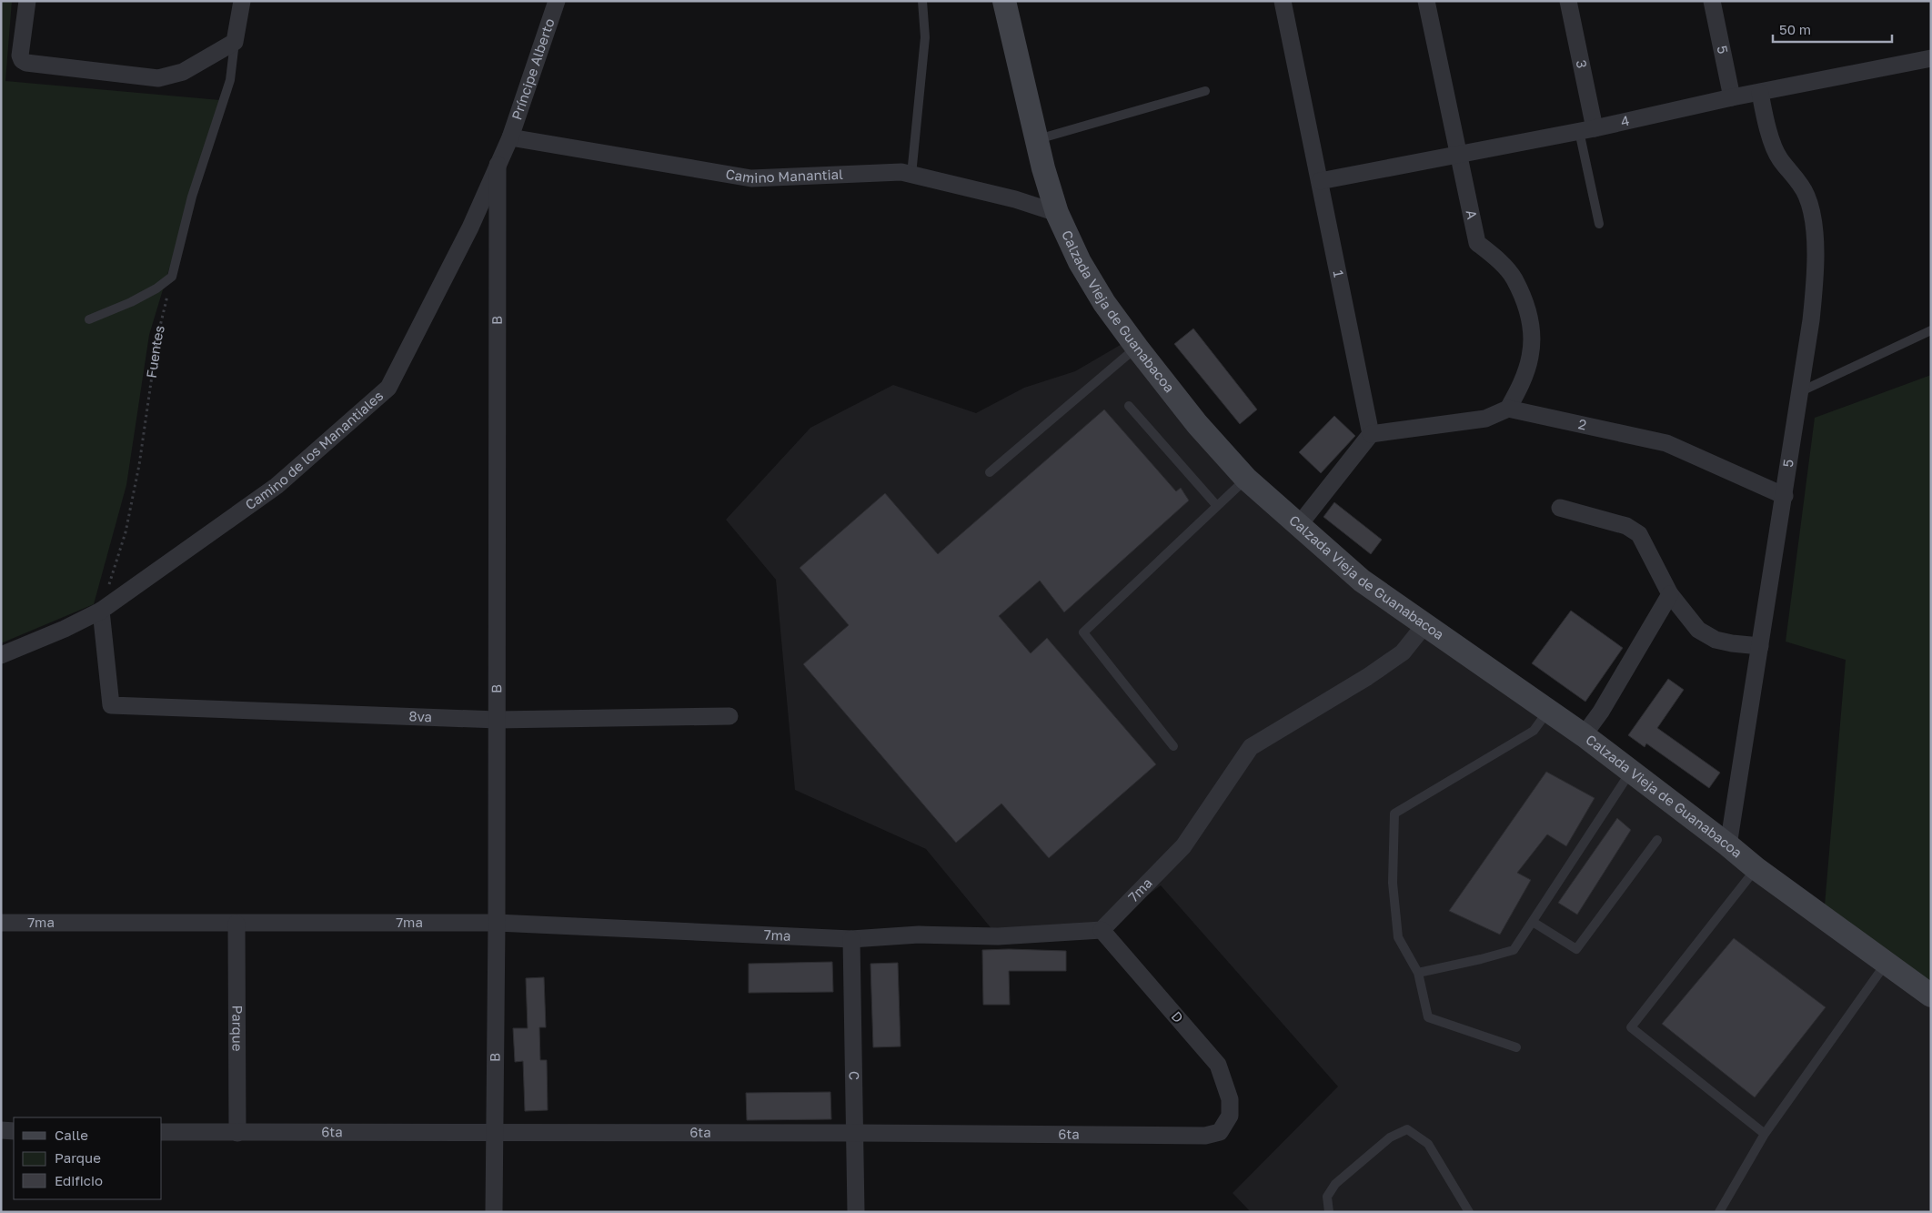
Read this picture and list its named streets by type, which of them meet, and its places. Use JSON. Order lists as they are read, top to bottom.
{
  "streets": {
    "main road": ["Calzada Vieja de Guanabacoa"],
    "street": [
      "5",
      "3",
      "Príncipe Alberto",
      "4",
      "Camino Manantial",
      "A",
      "1",
      "B",
      "2",
      "Camino de los Manantiales",
      "8va",
      "7ma",
      "D",
      "Parque",
      "C",
      "6ta"
    ],
    "path": ["Fuentes"]
  },
  "crossings": [
    ["5", "4"],
    ["5", "Calzada Vieja de Guanabacoa"],
    ["5", "2"],
    ["3", "4"],
    ["Príncipe Alberto", "Camino Manantial"],
    ["Príncipe Alberto", "Camino de los Manantiales"],
    ["4", "A"],
    ["4", "1"],
    ["Camino Manantial", "Calzada Vieja de Guanabacoa"],
    ["Camino Manantial", "Camino de los Manantiales"],
    ["A", "2"],
    ["Calzada Vieja de Guanabacoa", "7ma"],
    ["B", "Camino de los Manantiales"],
    ["B", "8va"],
    ["B", "7ma"],
    ["B", "6ta"],
    ["Fuentes", "Camino de los Manantiales"],
    ["Fuentes", "8va"],
    ["Camino de los Manantiales", "8va"],
    ["7ma", "D"],
    ["7ma", "Parque"],
    ["7ma", "C"],
    ["D", "6ta"],
    ["Parque", "6ta"],
    ["C", "6ta"]
  ],
  "legend": ["Calle", "Parque", "Edificio"],
  "scale_bar": "50 m"
}
